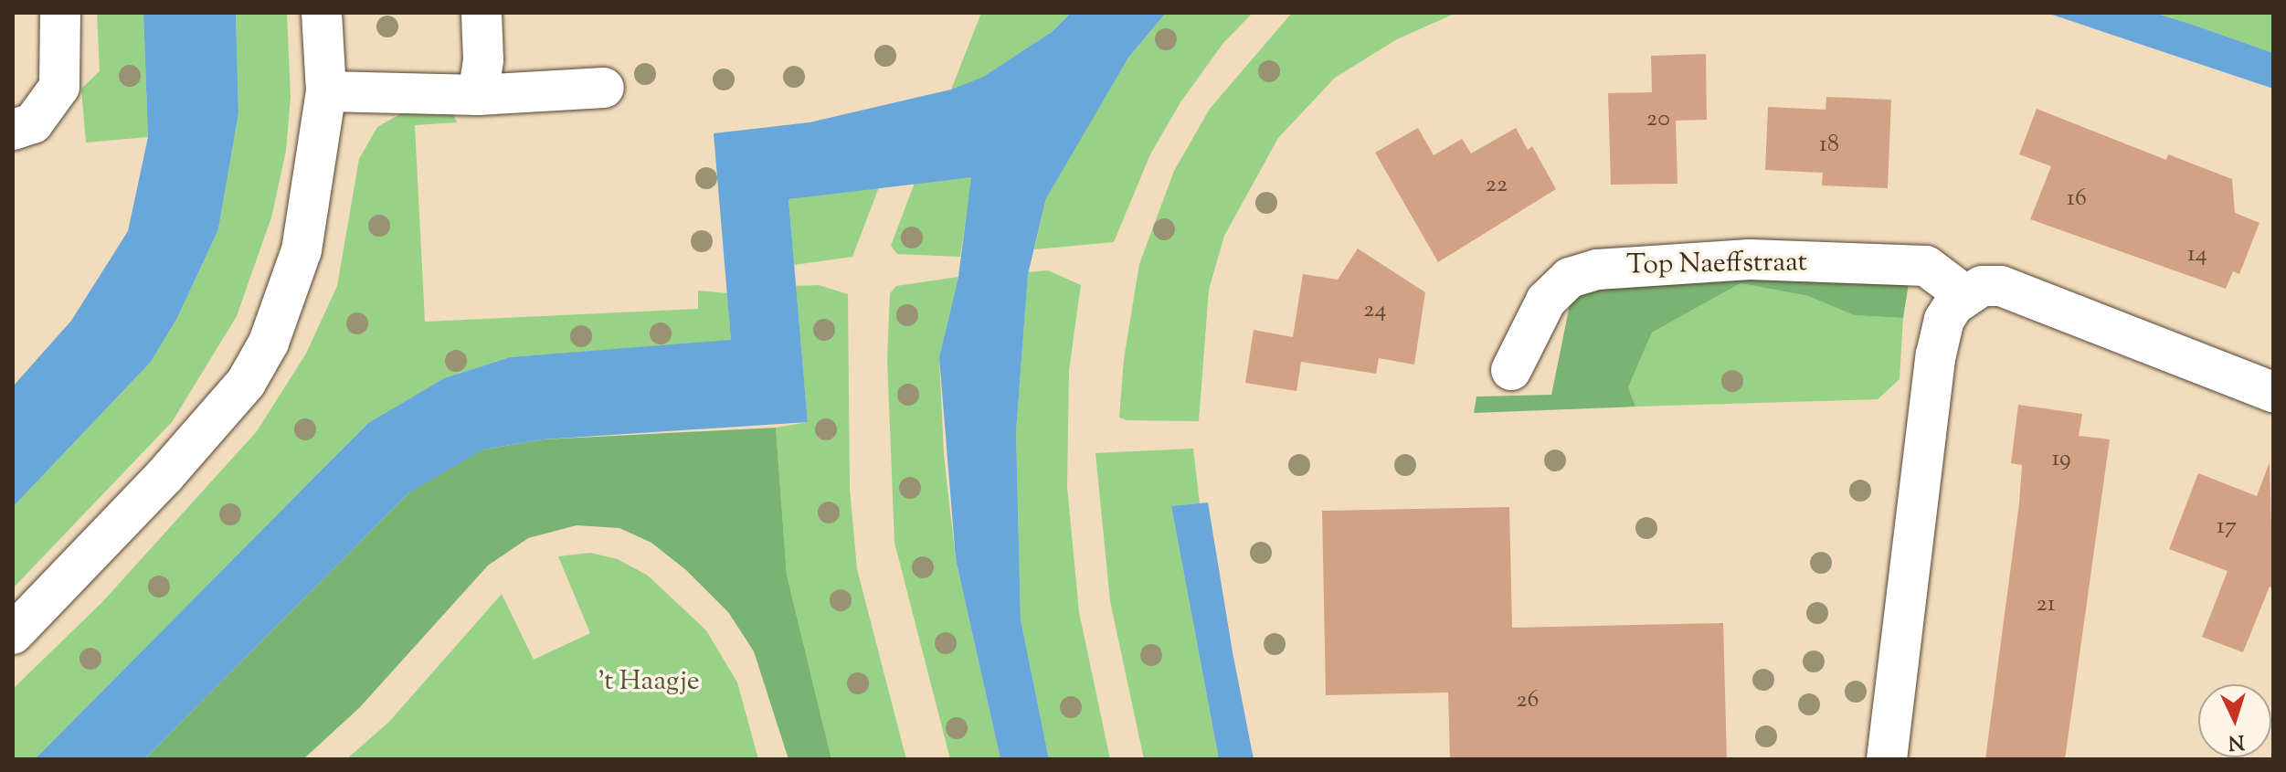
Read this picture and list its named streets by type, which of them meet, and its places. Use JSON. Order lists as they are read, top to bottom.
{
  "streets": {
    "street": ["Top Naeffstraat"]
  },
  "parks": ["'t Haagje"],
  "house_numbers": [
    "20",
    "18",
    "22",
    "16",
    "14",
    "24",
    "19",
    "17",
    "21",
    "26"
  ],
  "north": "bottom"
}
